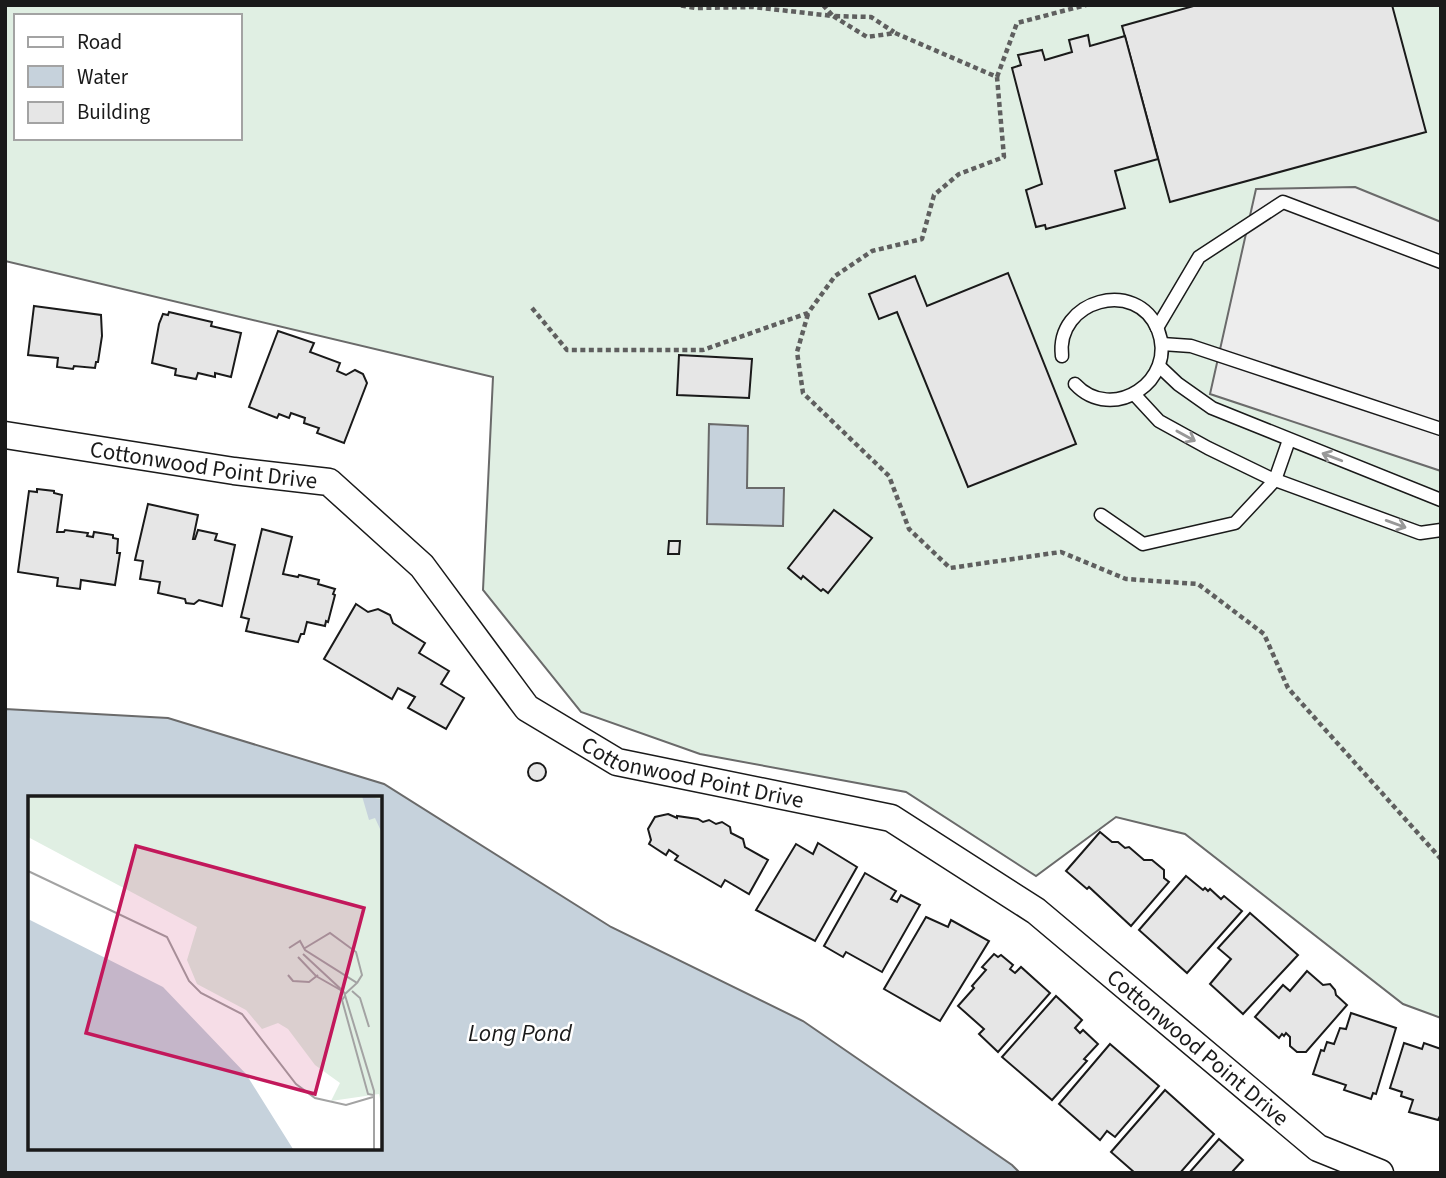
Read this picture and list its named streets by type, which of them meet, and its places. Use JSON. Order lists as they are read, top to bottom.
{
  "streets": {
    "street": ["Cottonwood Point Drive"]
  },
  "water": ["Long Pond"],
  "legend": ["Road", "Water", "Building"]
}
